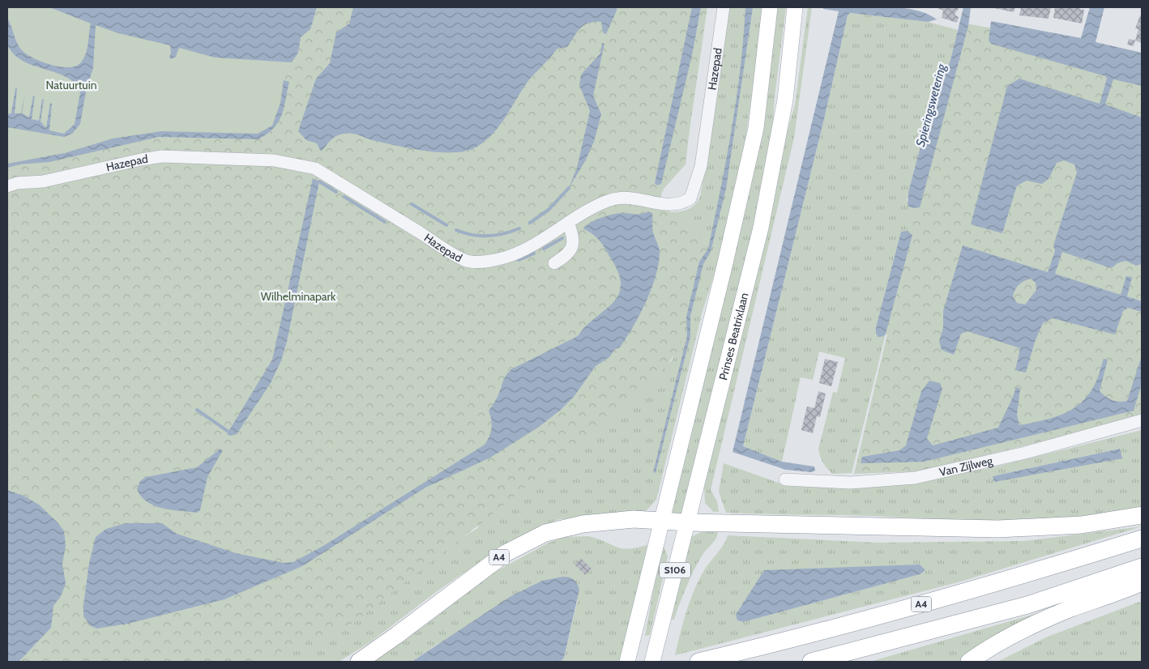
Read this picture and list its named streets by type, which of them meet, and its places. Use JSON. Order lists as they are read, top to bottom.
{
  "streets": {
    "highway": ["A4"],
    "main road": ["Prinses Beatrixlaan", "S106"],
    "street": ["Hazepad", "Van Zijlweg"]
  },
  "crossings": [
    ["Prinses Beatrixlaan", "A4"],
    ["A4", "S106"]
  ],
  "water": ["Spieringswetering"],
  "parks": ["Natuurtuin", "Wilhelminapark"]
}
